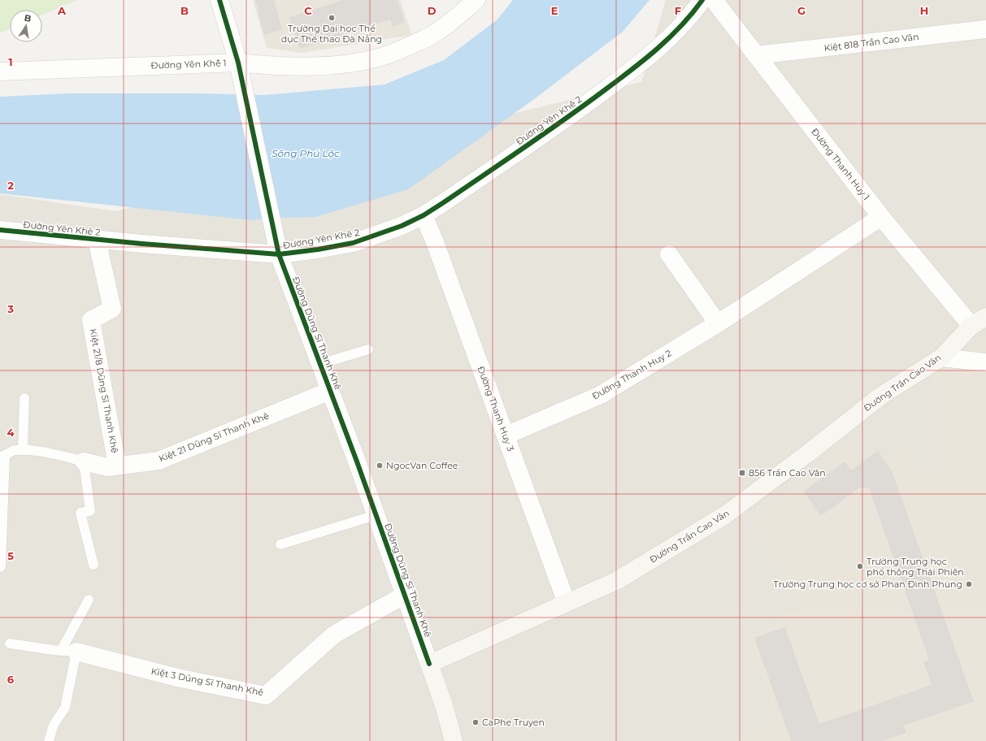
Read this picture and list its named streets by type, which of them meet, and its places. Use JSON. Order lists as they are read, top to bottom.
{
  "streets": {
    "main road": ["Đường Trần Cao Vân"],
    "street": [
      "Kiệt 818 Trần Cao Vân",
      "Đường Yên Khê 1",
      "Đường Yên Khê 2",
      "Đường Thanh Huy 1",
      "Đường Dũng Sĩ Thanh Khê",
      "Đường Thanh Huy 2",
      "Kiệt 21/8 Dũng Sĩ Thanh Khê",
      "Đường Thanh Huy 3",
      "Kiệt 21 Dũng Sĩ Thanh Khê",
      "Kiệt 3 Dũng Sĩ Thanh Khê"
    ]
  },
  "crossings": [
    ["Kiệt 818 Trần Cao Vân", "Đường Thanh Huy 1"],
    ["Đường Yên Khê 1", "Đường Dũng Sĩ Thanh Khê"],
    ["Đường Yên Khê 2", "Đường Dũng Sĩ Thanh Khê"],
    ["Đường Yên Khê 2", "Kiệt 21/8 Dũng Sĩ Thanh Khê"],
    ["Đường Yên Khê 2", "Đường Thanh Huy 3"],
    ["Đường Thanh Huy 1", "Đường Thanh Huy 2"],
    ["Đường Thanh Huy 1", "Đường Trần Cao Vân"],
    ["Đường Dũng Sĩ Thanh Khê", "Đường Trần Cao Vân"],
    ["Đường Dũng Sĩ Thanh Khê", "Kiệt 21 Dũng Sĩ Thanh Khê"],
    ["Đường Dũng Sĩ Thanh Khê", "Kiệt 3 Dũng Sĩ Thanh Khê"],
    ["Đường Thanh Huy 2", "Đường Thanh Huy 3"],
    ["Đường Trần Cao Vân", "Đường Thanh Huy 3"],
    ["Kiệt 21/8 Dũng Sĩ Thanh Khê", "Kiệt 21 Dũng Sĩ Thanh Khê"]
  ],
  "water": ["Sông Phú Lộc"],
  "places": {
    "other": [
      "Trường Đại học Thể dục Thể thao Đà Nẵng",
      "NgocVan Coffee",
      "Trường Trung học phổ thông Thái Phiên",
      "Trường Trung học cơ sở Phan Đình Phùng",
      "CaPhe Truyen"
    ],
    "transit": ["856 Trần Cao Vân"]
  },
  "north": "top",
  "grid": {
    "columns": [
      "A",
      "B",
      "C",
      "D",
      "E",
      "F",
      "G",
      "H"
    ],
    "rows": [
      "1",
      "2",
      "3",
      "4",
      "5",
      "6"
    ]
  }
}
